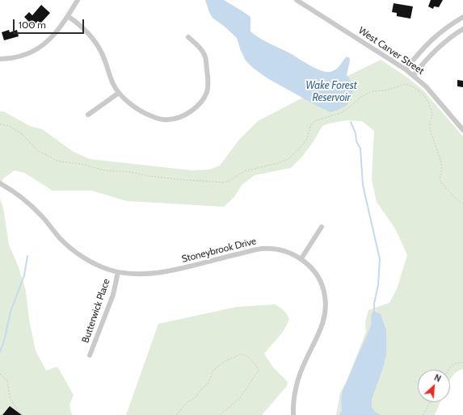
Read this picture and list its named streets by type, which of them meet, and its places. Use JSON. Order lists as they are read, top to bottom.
{
  "streets": {
    "street": ["West Carver Street", "Stoneybrook Drive", "Butterwick Place"]
  },
  "crossings": [
    ["Stoneybrook Drive", "Butterwick Place"]
  ],
  "water": ["Wake Forest Reservoir"],
  "scale_bar": "100 m",
  "north": "top right"
}
